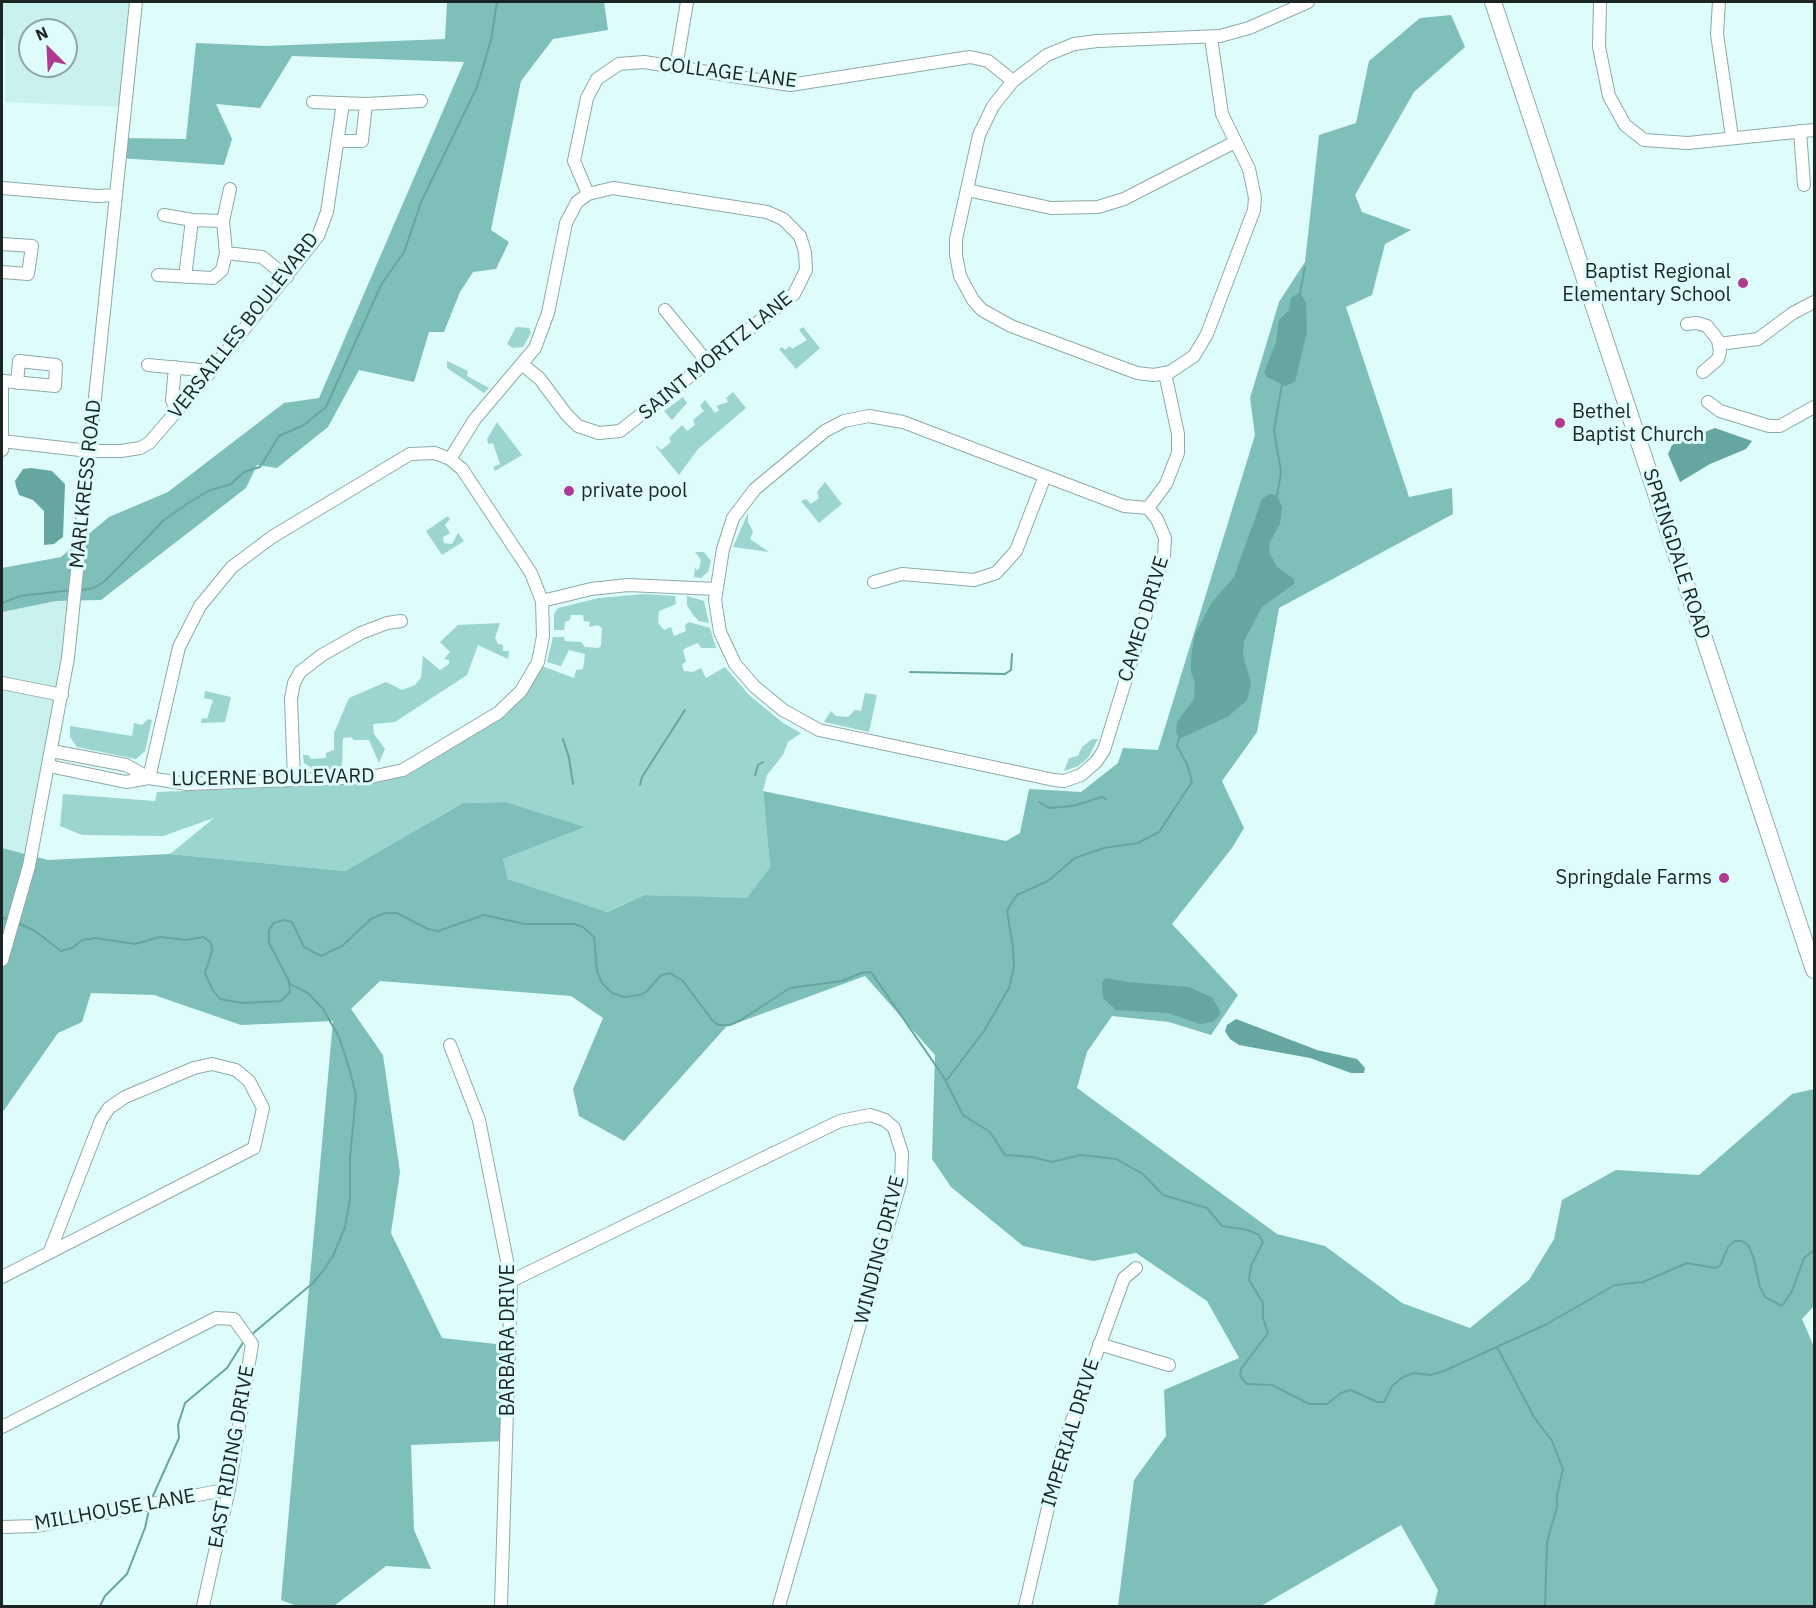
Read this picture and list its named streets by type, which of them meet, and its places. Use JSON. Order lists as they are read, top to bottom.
{
  "streets": {
    "main road": ["SPRINGDALE ROAD"],
    "street": [
      "COLLAGE LANE",
      "VERSAILLES BOULEVARD",
      "SAINT MORITZ LANE",
      "MARLKRESS ROAD",
      "CAMEO DRIVE",
      "LUCERNE BOULEVARD",
      "WINDING DRIVE",
      "BARBARA DRIVE",
      "IMPERIAL DRIVE",
      "EAST RIDING DRIVE",
      "MILLHOUSE LANE"
    ]
  },
  "crossings": [
    ["COLLAGE LANE", "SAINT MORITZ LANE"],
    ["VERSAILLES BOULEVARD", "MARLKRESS ROAD"],
    ["MARLKRESS ROAD", "LUCERNE BOULEVARD"],
    ["WINDING DRIVE", "BARBARA DRIVE"],
    ["EAST RIDING DRIVE", "MILLHOUSE LANE"]
  ],
  "places": [
    "Baptist Regional Elementary School",
    "Bethel Baptist Church",
    "private pool",
    "Springdale Farms"
  ],
  "north": "top left"
}
